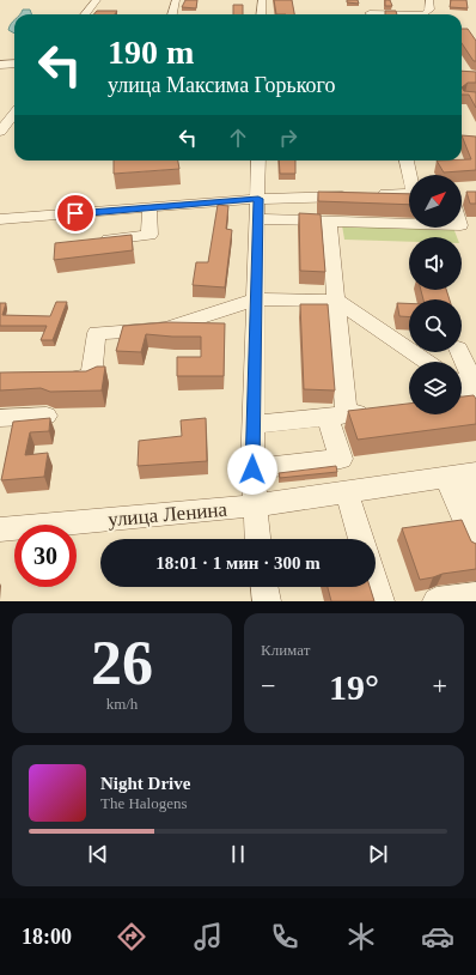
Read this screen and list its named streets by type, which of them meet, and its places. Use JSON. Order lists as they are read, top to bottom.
{
  "streets": {
    "street": ["улица Ленина"]
  },
  "north": "top right",
  "page": {
    "turn": ["190 m", "улица Максима Горького"],
    "limit": "30",
    "trip": "18:01 · 1 мин · 300 m",
    "tile": [
      ["26", "km/h"],
      "Климат"
    ],
    "heat": ["−", "19°", "+"],
    "song": ["Night Drive", "The Halogens"],
    "tabs": "18:00"
  }
}
